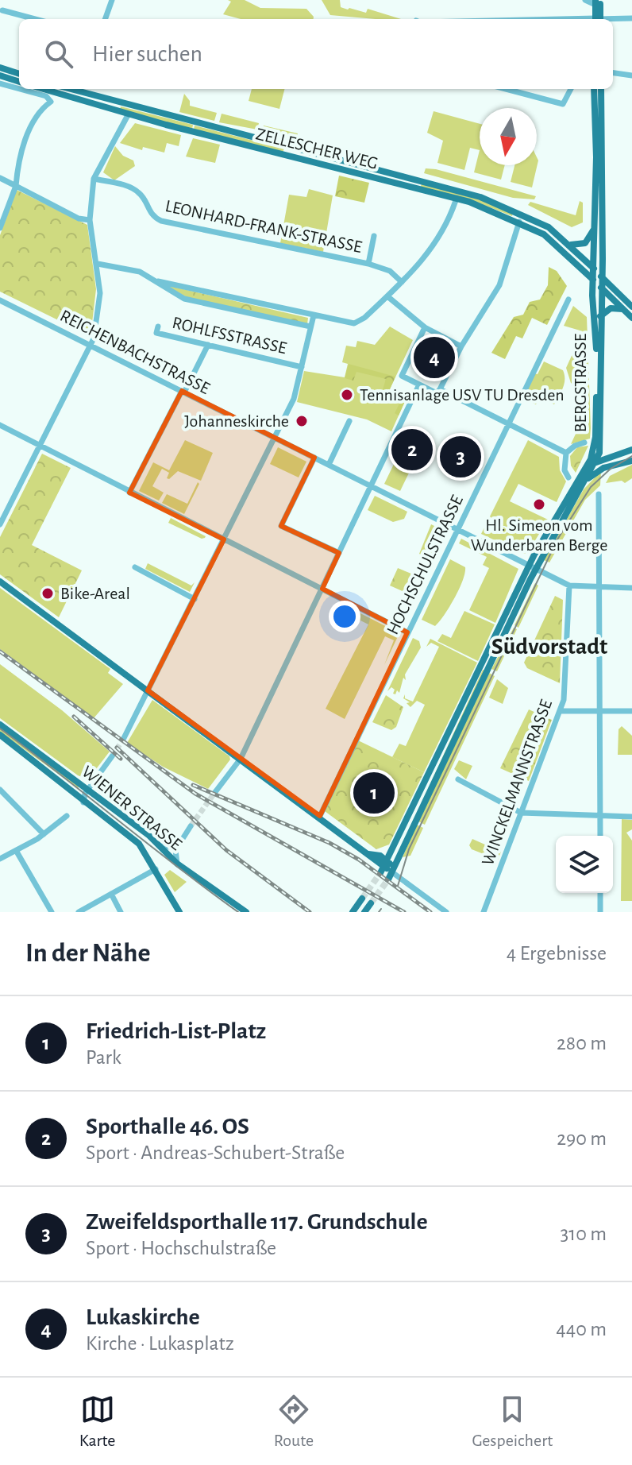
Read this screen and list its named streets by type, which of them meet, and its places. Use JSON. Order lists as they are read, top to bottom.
{
  "streets": {
    "main road": ["ZELLESCHER WEG", "BERGSTRASSE", "WIENER STRASSE"],
    "street": [
      "LEONHARD-FRANK-STRASSE",
      "ROHLFSSTRASSE",
      "REICHENBACHSTRASSE",
      "HOCHSCHULSTRASSE",
      "WINCKELMANNSTRASSE"
    ]
  },
  "crossings": [
    ["REICHENBACHSTRASSE", "BERGSTRASSE"],
    ["REICHENBACHSTRASSE", "HOCHSCHULSTRASSE"],
    ["REICHENBACHSTRASSE", "WINCKELMANNSTRASSE"]
  ],
  "districts": ["Südvorstadt"],
  "places": [
    "Tennisanlage USV TU Dresden",
    "Johanneskirche",
    "Hl. Simeon vom Wunderbaren Berge",
    "Bike-Areal"
  ],
  "north": "bottom",
  "page": {
    "search": "Hier suchen",
    "pins": [
      "4",
      "2",
      "3",
      "1"
    ],
    "heading": ["In der Nähe", "4 Ergebnisse"],
    "list": [
      {
        "mark": "1",
        "name": "Friedrich-List-Platz",
        "note": "Park",
        "value": "280 m"
      },
      {
        "mark": "2",
        "name": "Sporthalle 46. OS",
        "note": "Sport · Andreas-Schubert-Straße",
        "value": "290 m"
      },
      {
        "mark": "3",
        "name": "Zweifeldsporthalle 117. Grundschule",
        "note": "Sport · Hochschulstraße",
        "value": "310 m"
      },
      {
        "mark": "4",
        "name": "Lukaskirche",
        "note": "Kirche · Lukasplatz",
        "value": "440 m"
      }
    ],
    "nav": ["Karte", "Route", "Gespeichert"]
  }
}
